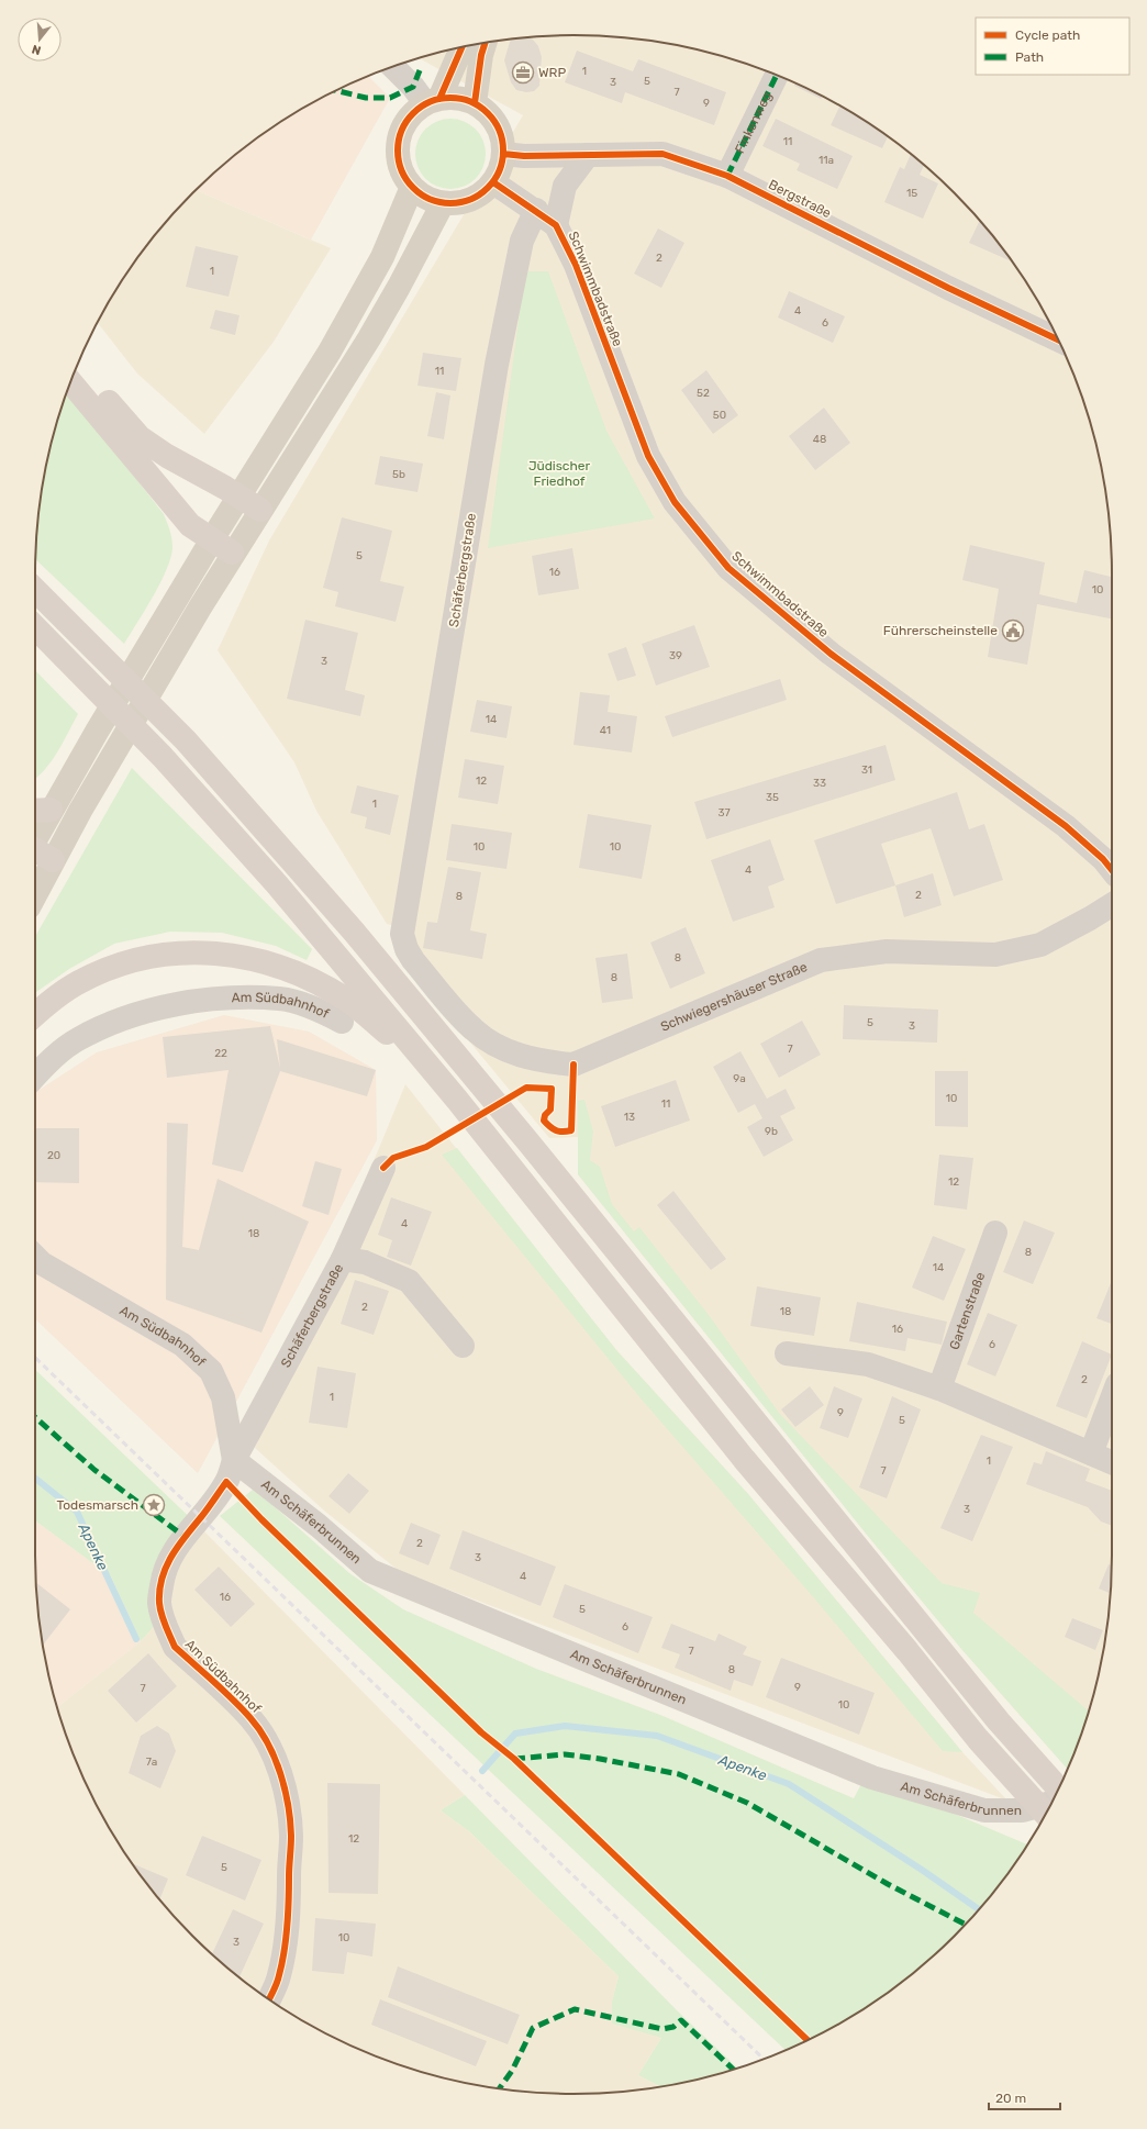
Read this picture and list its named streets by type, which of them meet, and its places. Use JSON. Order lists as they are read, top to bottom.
{
  "streets": {
    "street": [
      "Finkenweg",
      "Bergstraße",
      "Schwimmbadstraße",
      "Schäferbergstraße",
      "Schwiegershäuser Straße",
      "Am Südbahnhof",
      "Gartenstraße",
      "Am Schäferbrunnen"
    ]
  },
  "crossings": [
    ["Finkenweg", "Bergstraße"],
    ["Bergstraße", "Schwimmbadstraße"],
    ["Schwimmbadstraße", "Schäferbergstraße"],
    ["Schäferbergstraße", "Schwiegershäuser Straße"],
    ["Schäferbergstraße", "Am Südbahnhof"],
    ["Schäferbergstraße", "Am Schäferbrunnen"],
    ["Am Südbahnhof", "Am Schäferbrunnen"]
  ],
  "water": ["Apenke"],
  "parks": ["Jüdischer Friedhof"],
  "places": {
    "office": ["WRP"],
    "public building": ["Führerscheinstelle"],
    "place": ["Todesmarsch"]
  },
  "house_numbers": [
    "1",
    "5",
    "3",
    "7",
    "9",
    "11",
    "11a",
    "15",
    "2",
    "1",
    "4",
    "6",
    "11",
    "52",
    "50",
    "48",
    "5b",
    "5",
    "16",
    "10",
    "39",
    "3",
    "14",
    "41",
    "31",
    "12",
    "33",
    "35",
    "1",
    "37",
    "10",
    "10",
    "4",
    "2",
    "8",
    "8",
    "8",
    "5",
    "3",
    "7",
    "22",
    "9a",
    "10",
    "11",
    "13",
    "9b",
    "20",
    "12",
    "4",
    "18",
    "8",
    "14",
    "2",
    "18",
    "16",
    "6",
    "2",
    "1",
    "9",
    "5",
    "1",
    "7",
    "3",
    "2",
    "3",
    "4",
    "16",
    "5",
    "6",
    "7",
    "8",
    "9",
    "7",
    "10",
    "7a",
    "12",
    "5",
    "10",
    "3"
  ],
  "legend": ["Cycle path", "Path"],
  "scale_bar": "20 m",
  "north": "bottom"
}
